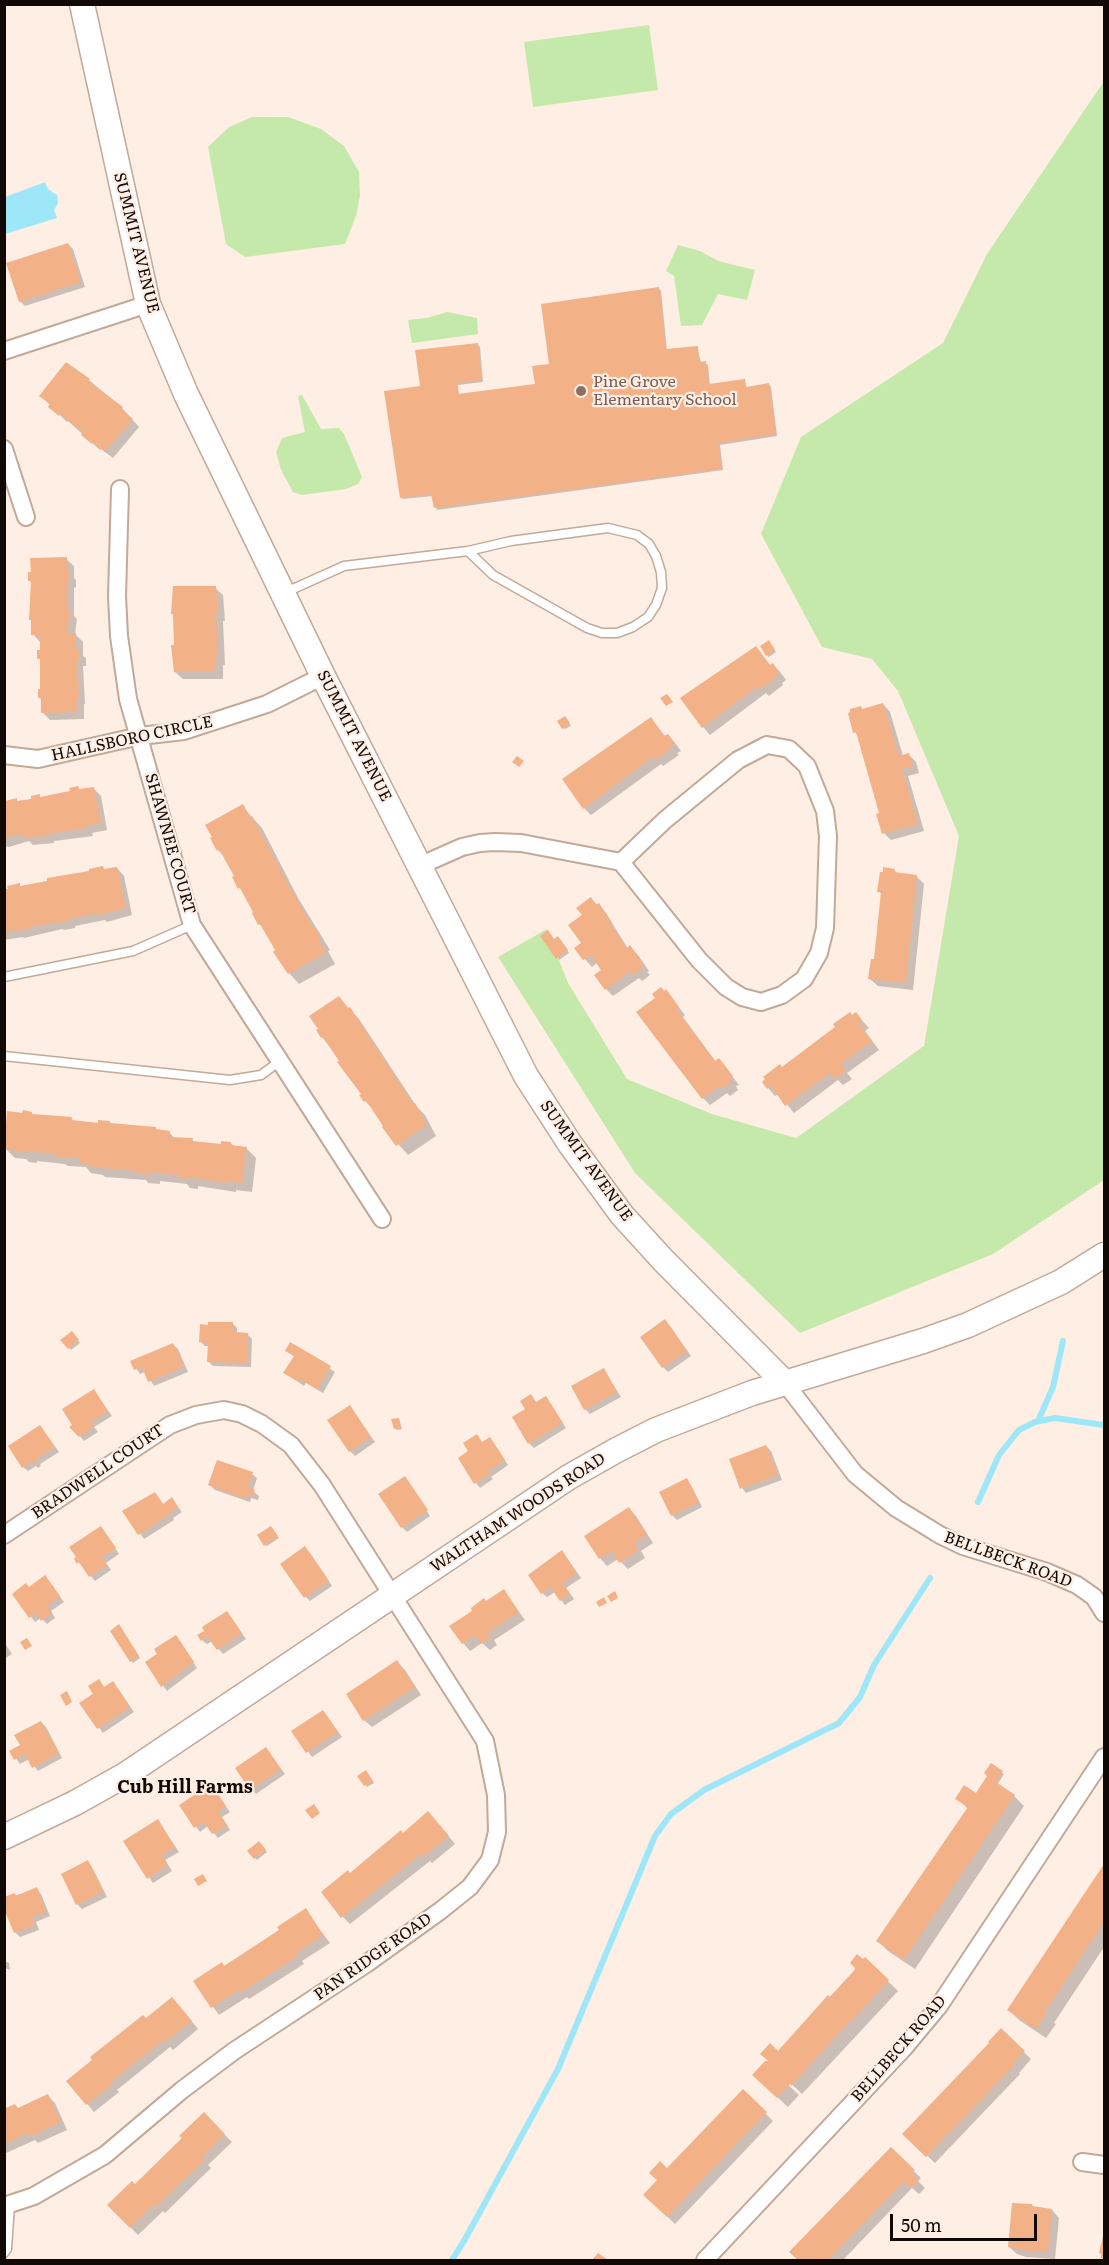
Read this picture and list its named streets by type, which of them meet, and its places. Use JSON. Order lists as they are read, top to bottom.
{
  "streets": {
    "street": [
      "SUMMIT AVENUE",
      "HALLSBORO CIRCLE",
      "SHAWNEE COURT",
      "BRADWELL COURT",
      "WALTHAM WOODS ROAD",
      "BELLBECK ROAD",
      "PAN RIDGE ROAD"
    ]
  },
  "crossings": [
    ["SUMMIT AVENUE", "HALLSBORO CIRCLE"],
    ["SUMMIT AVENUE", "WALTHAM WOODS ROAD"],
    ["SUMMIT AVENUE", "BELLBECK ROAD"],
    ["HALLSBORO CIRCLE", "SHAWNEE COURT"],
    ["BRADWELL COURT", "WALTHAM WOODS ROAD"],
    ["BRADWELL COURT", "PAN RIDGE ROAD"],
    ["WALTHAM WOODS ROAD", "BELLBECK ROAD"],
    ["WALTHAM WOODS ROAD", "PAN RIDGE ROAD"]
  ],
  "districts": ["Cub Hill Farms"],
  "places": ["Pine Grove Elementary School"],
  "scale_bar": "50 m"
}
